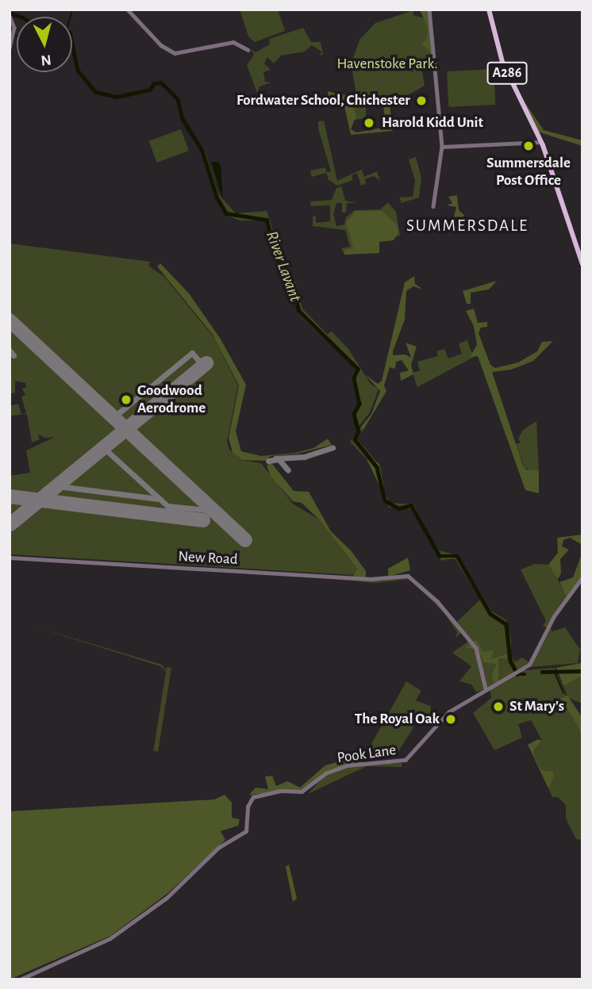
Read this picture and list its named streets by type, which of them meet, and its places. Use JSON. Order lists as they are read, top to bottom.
{
  "streets": {
    "main road": ["A286"],
    "street": ["New Road", "Pook Lane"]
  },
  "crossings": [
    ["New Road", "Pook Lane"]
  ],
  "districts": ["SUMMERSDALE"],
  "water": ["River Lavant"],
  "parks": ["Havenstoke Park."],
  "places": [
    "Fordwater School, Chichester",
    "Harold Kidd Unit",
    "Summersdale Post Office",
    "Goodwood Aerodrome",
    "St Mary's",
    "The Royal Oak"
  ],
  "north": "bottom"
}
